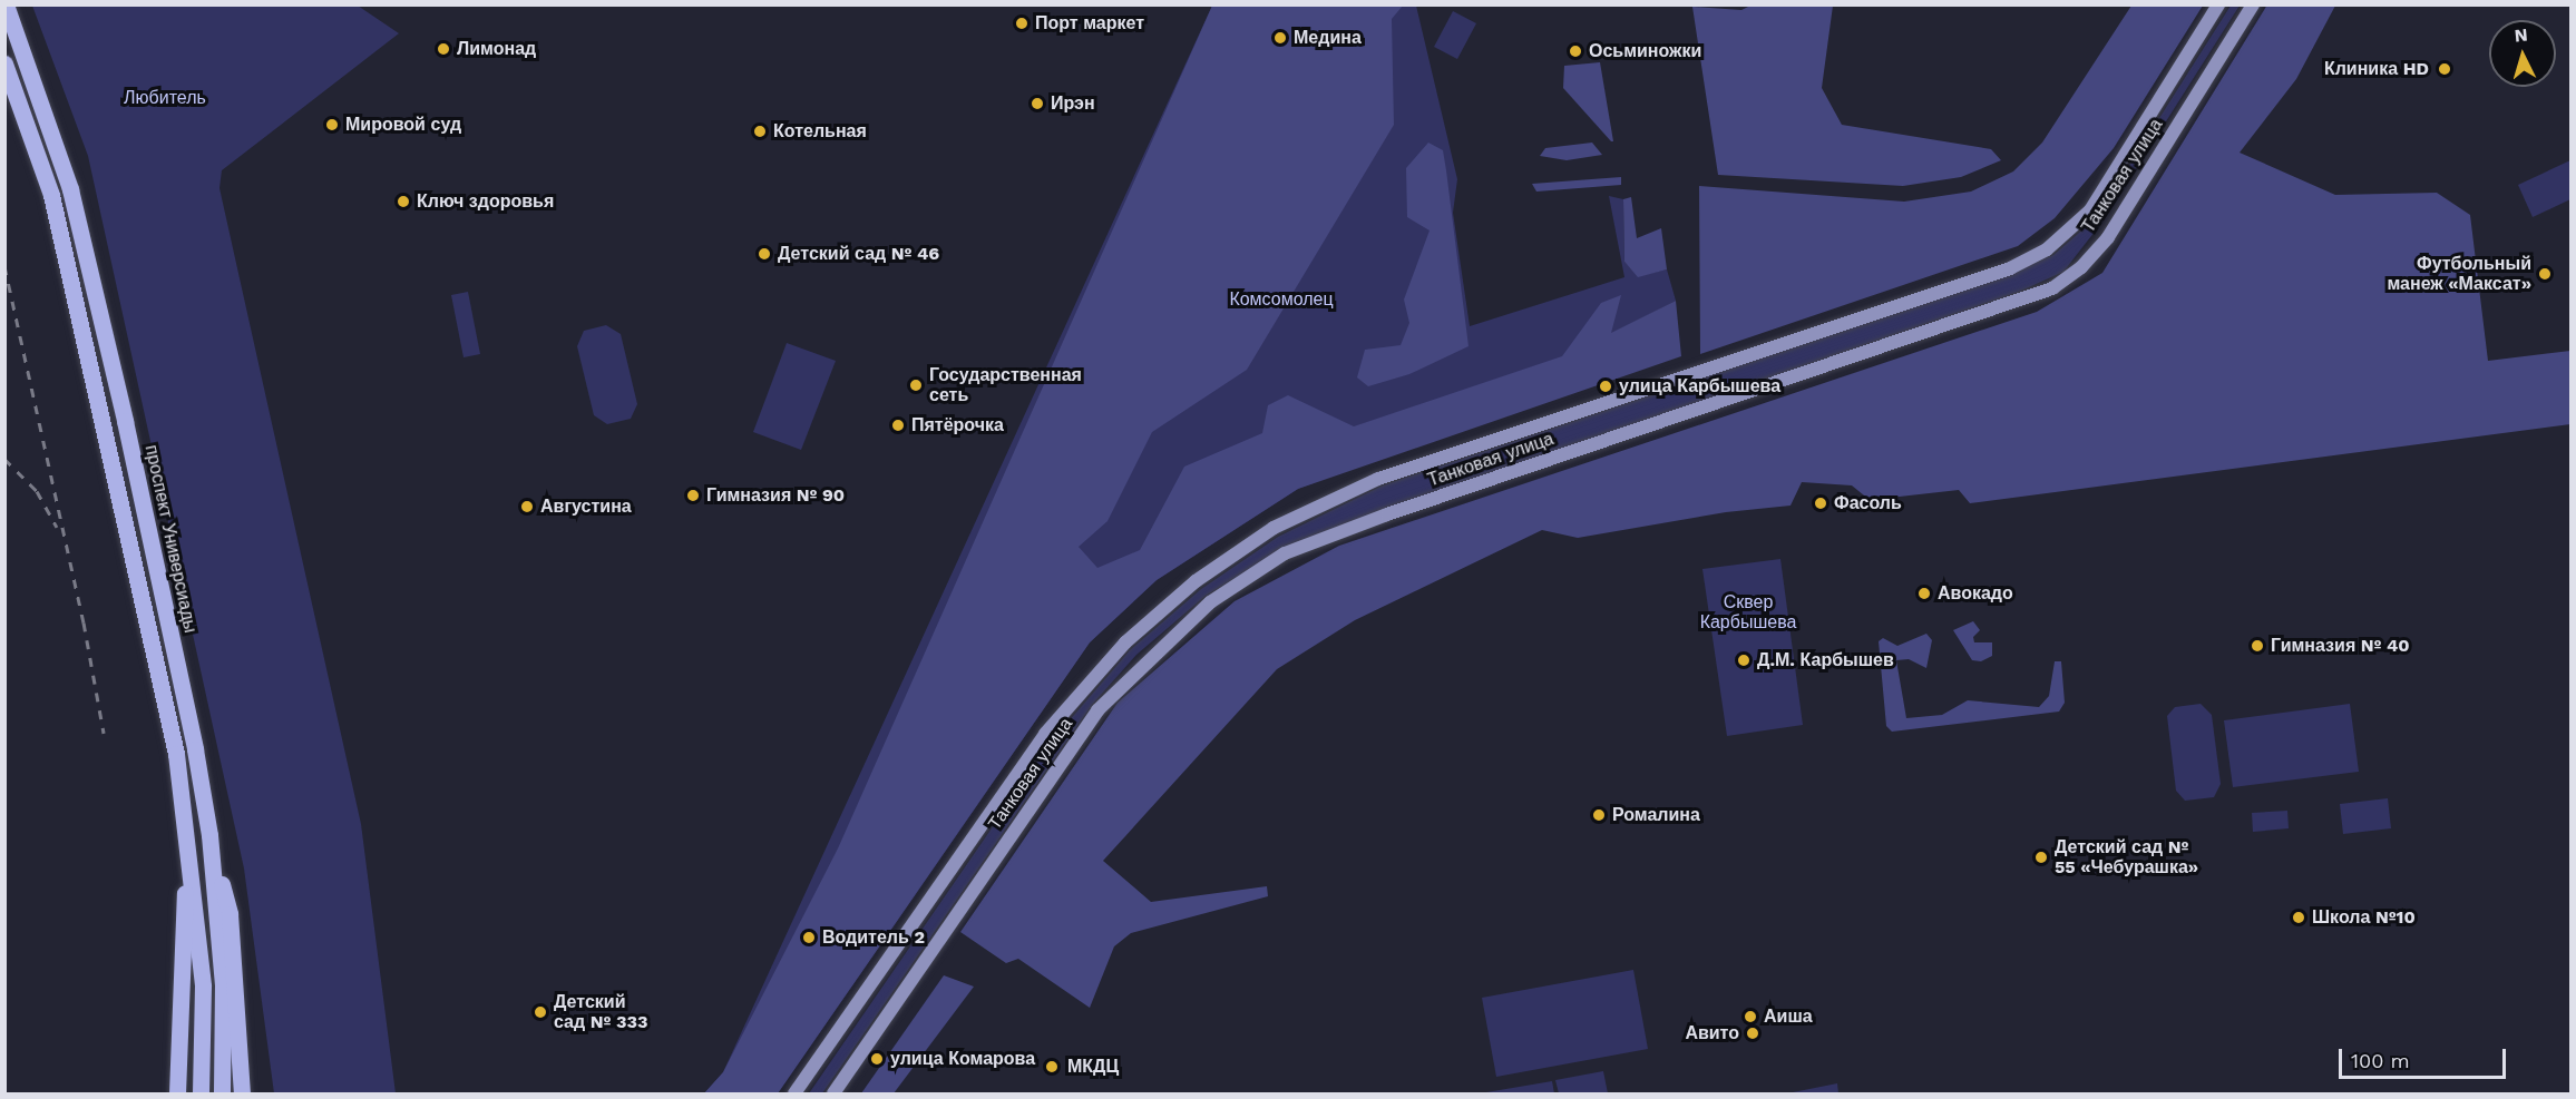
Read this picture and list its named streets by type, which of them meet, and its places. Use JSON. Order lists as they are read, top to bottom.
{
  "streets": {
    "main road": ["Танковая улица", "проспект Универсиады"]
  },
  "parks": ["Любитель", "Комсомолец", "Сквер Карбышева"],
  "places": [
    "Порт маркет",
    "Медина",
    "Лимонад",
    "Осьминожки",
    "Клиника HD",
    "Ирэн",
    "Мировой суд",
    "Котельная",
    "Ключ здоровья",
    "Детский сад № 46",
    "Футбольный манеж «Максат»",
    "Государственная сеть",
    "улица Карбышева",
    "Пятёрочка",
    "Гимназия № 90",
    "Фасоль",
    "Августина",
    "Авокадо",
    "Гимназия № 40",
    "Д.М. Карбышев",
    "Ромалина",
    "Детский сад № 55 «Чебурашка»",
    "Школа №10",
    "Водитель 2",
    "Детский сад № 333",
    "Аиша",
    "Авито",
    "улица Комарова",
    "МКДЦ"
  ],
  "scale_bar": "100 m",
  "north": "top"
}
